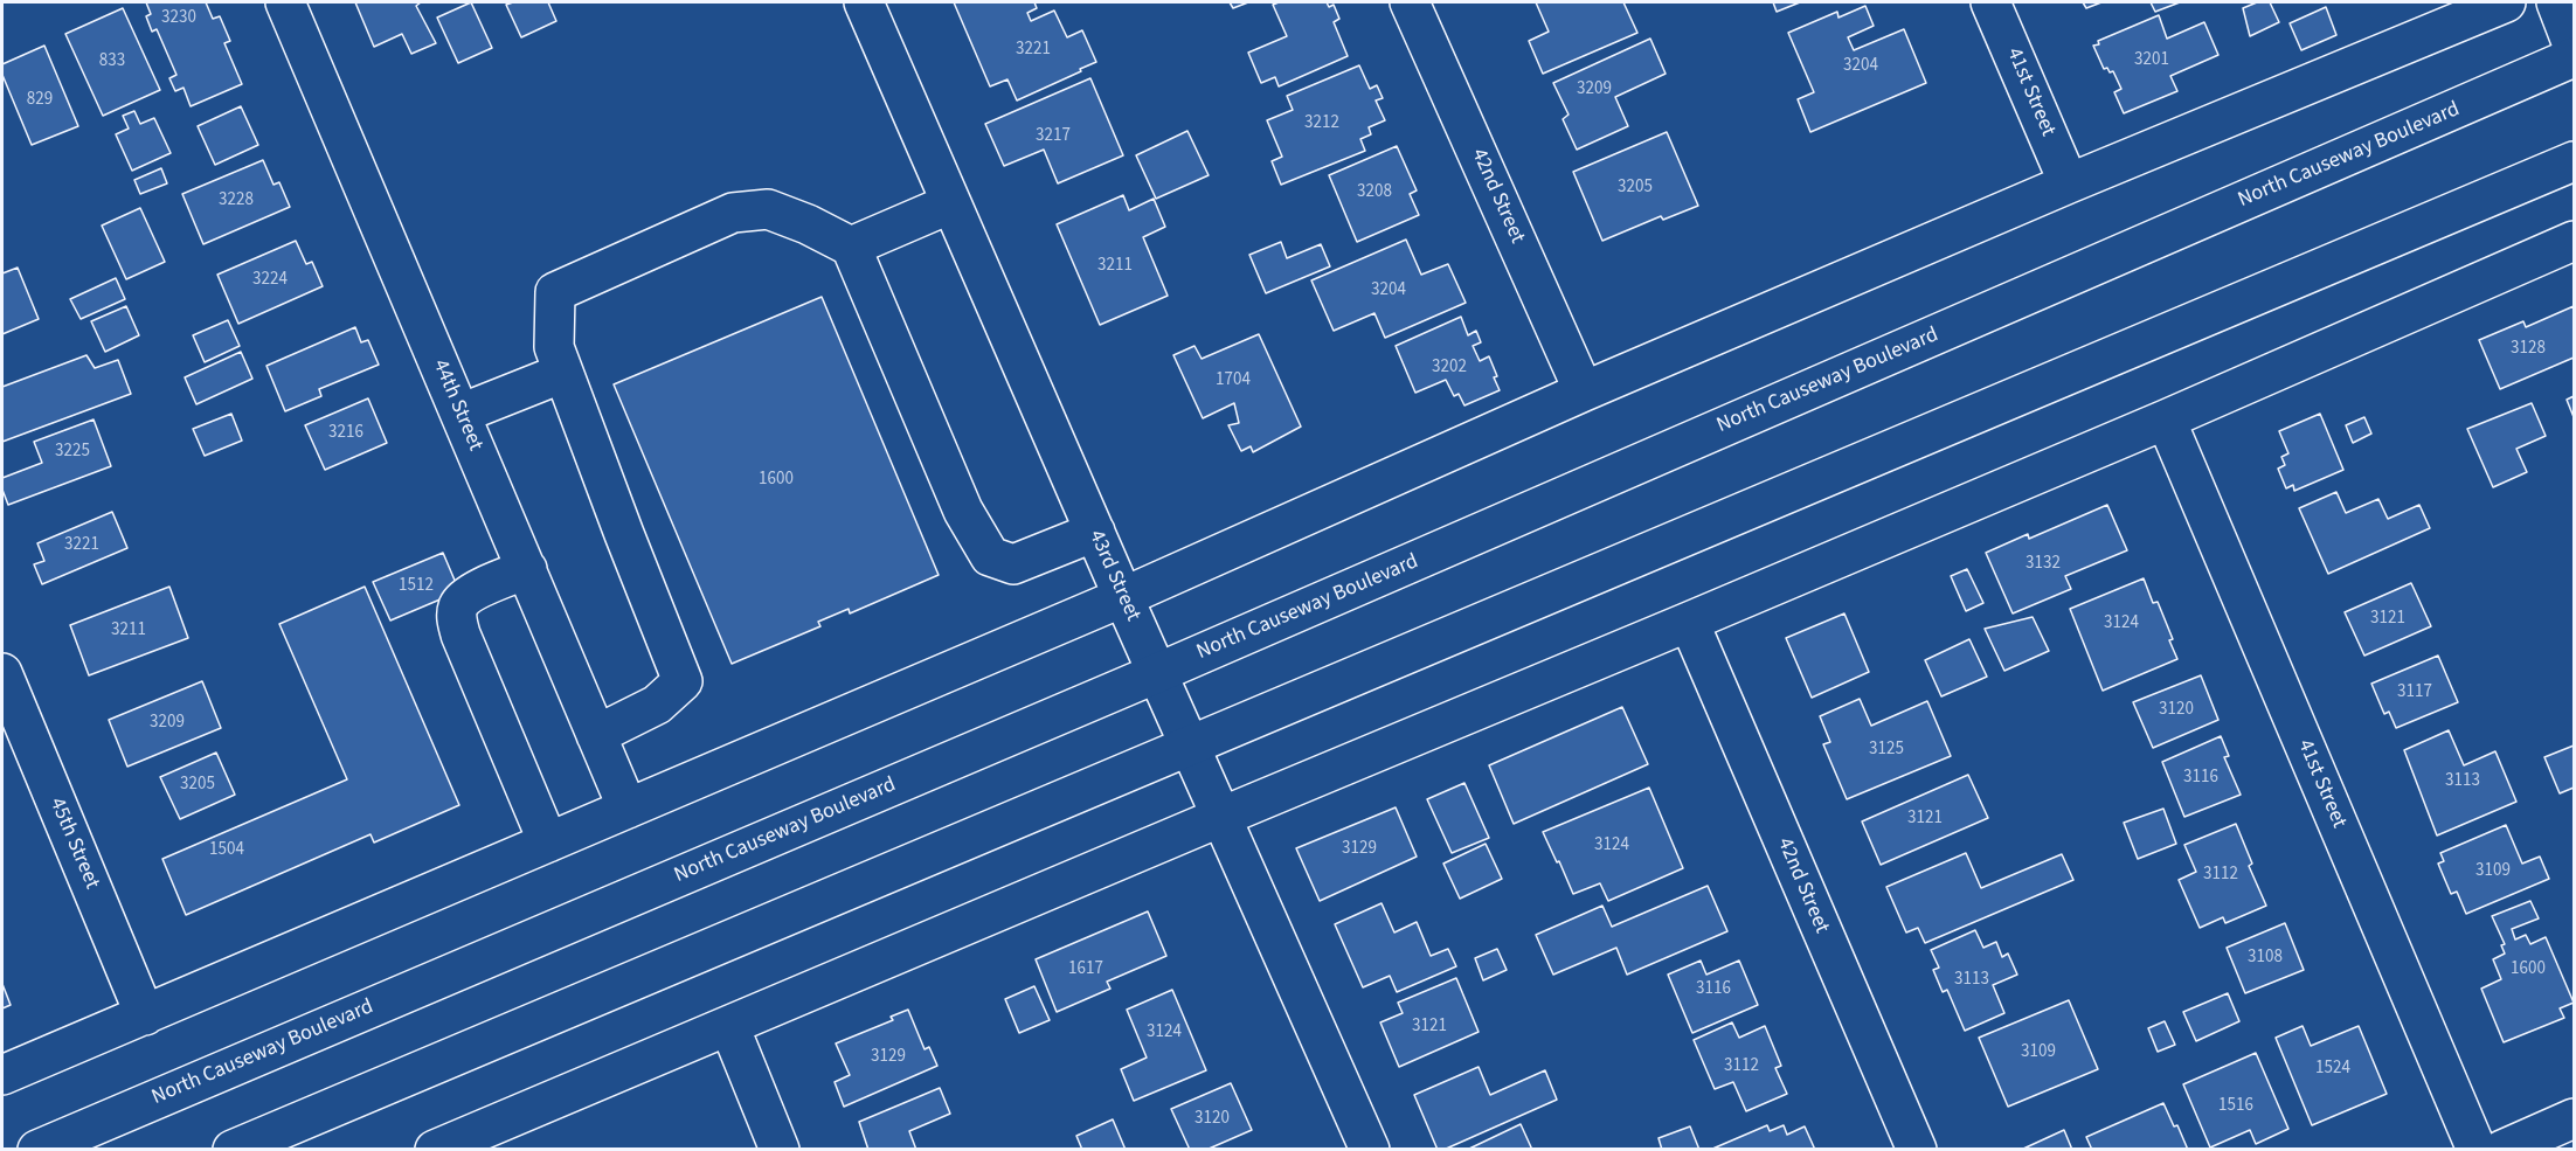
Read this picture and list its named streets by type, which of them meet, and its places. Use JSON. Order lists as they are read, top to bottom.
{
  "streets": {
    "main road": [
      "41st Street",
      "North Causeway Boulevard",
      "42nd Street",
      "44th Street",
      "43rd Street",
      "45th Street"
    ]
  },
  "crossings": [
    ["North Causeway Boulevard", "43rd Street"]
  ],
  "house_numbers": [
    "3230",
    "3221",
    "3201",
    "833",
    "3204",
    "3209",
    "829",
    "3212",
    "3217",
    "3205",
    "3208",
    "3228",
    "3211",
    "3224",
    "3204",
    "3128",
    "3202",
    "1704",
    "3216",
    "3225",
    "1600",
    "3221",
    "3132",
    "1512",
    "3121",
    "3124",
    "3211",
    "3117",
    "3120",
    "3209",
    "3125",
    "3116",
    "3113",
    "3205",
    "3121",
    "3124",
    "3129",
    "1504",
    "3109",
    "3112",
    "3108",
    "1617",
    "1600",
    "3113",
    "3116",
    "3121",
    "3124",
    "3109",
    "3129",
    "3112",
    "1524",
    "1516",
    "3120"
  ]
}
